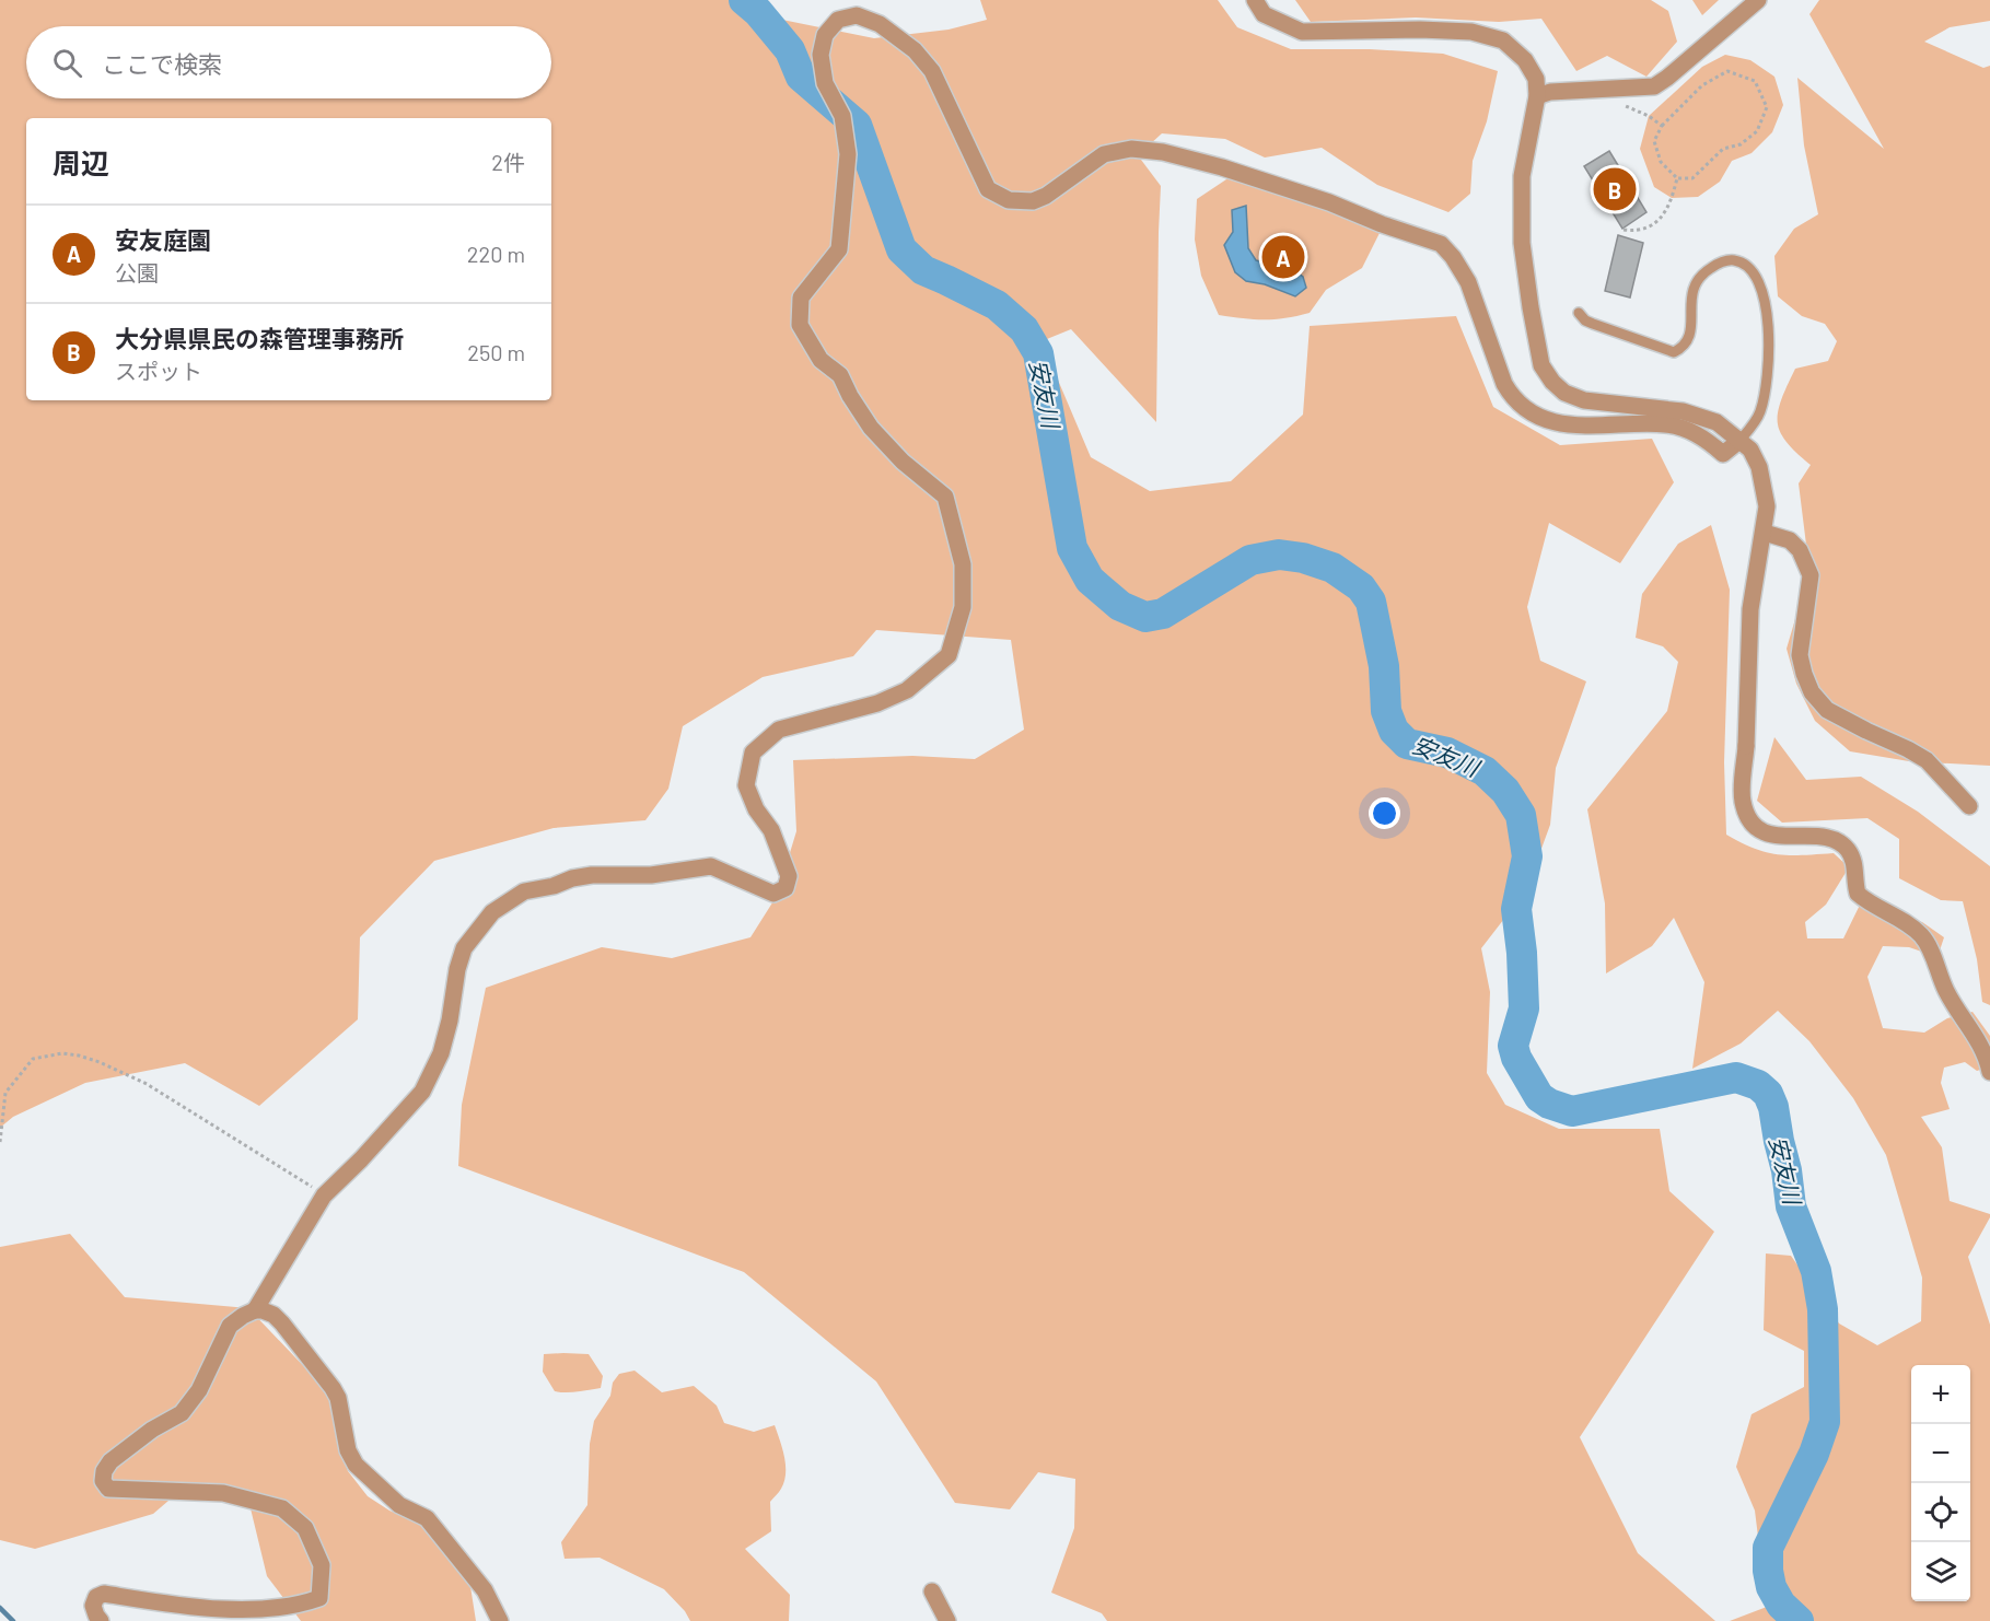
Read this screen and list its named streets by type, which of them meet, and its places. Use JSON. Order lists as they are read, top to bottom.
{
  "water": ["安友川"],
  "page": {
    "search": "ここで検索",
    "heading": ["周辺", "2件"],
    "pins": ["B", "A"],
    "list": [
      {
        "mark": "A",
        "name": "安友庭園",
        "note": "公園",
        "value": "220 m"
      },
      {
        "mark": "B",
        "name": "大分県県民の森管理事務所",
        "note": "スポット",
        "value": "250 m"
      }
    ],
    "map_buttons": ["+", "−"]
  }
}
